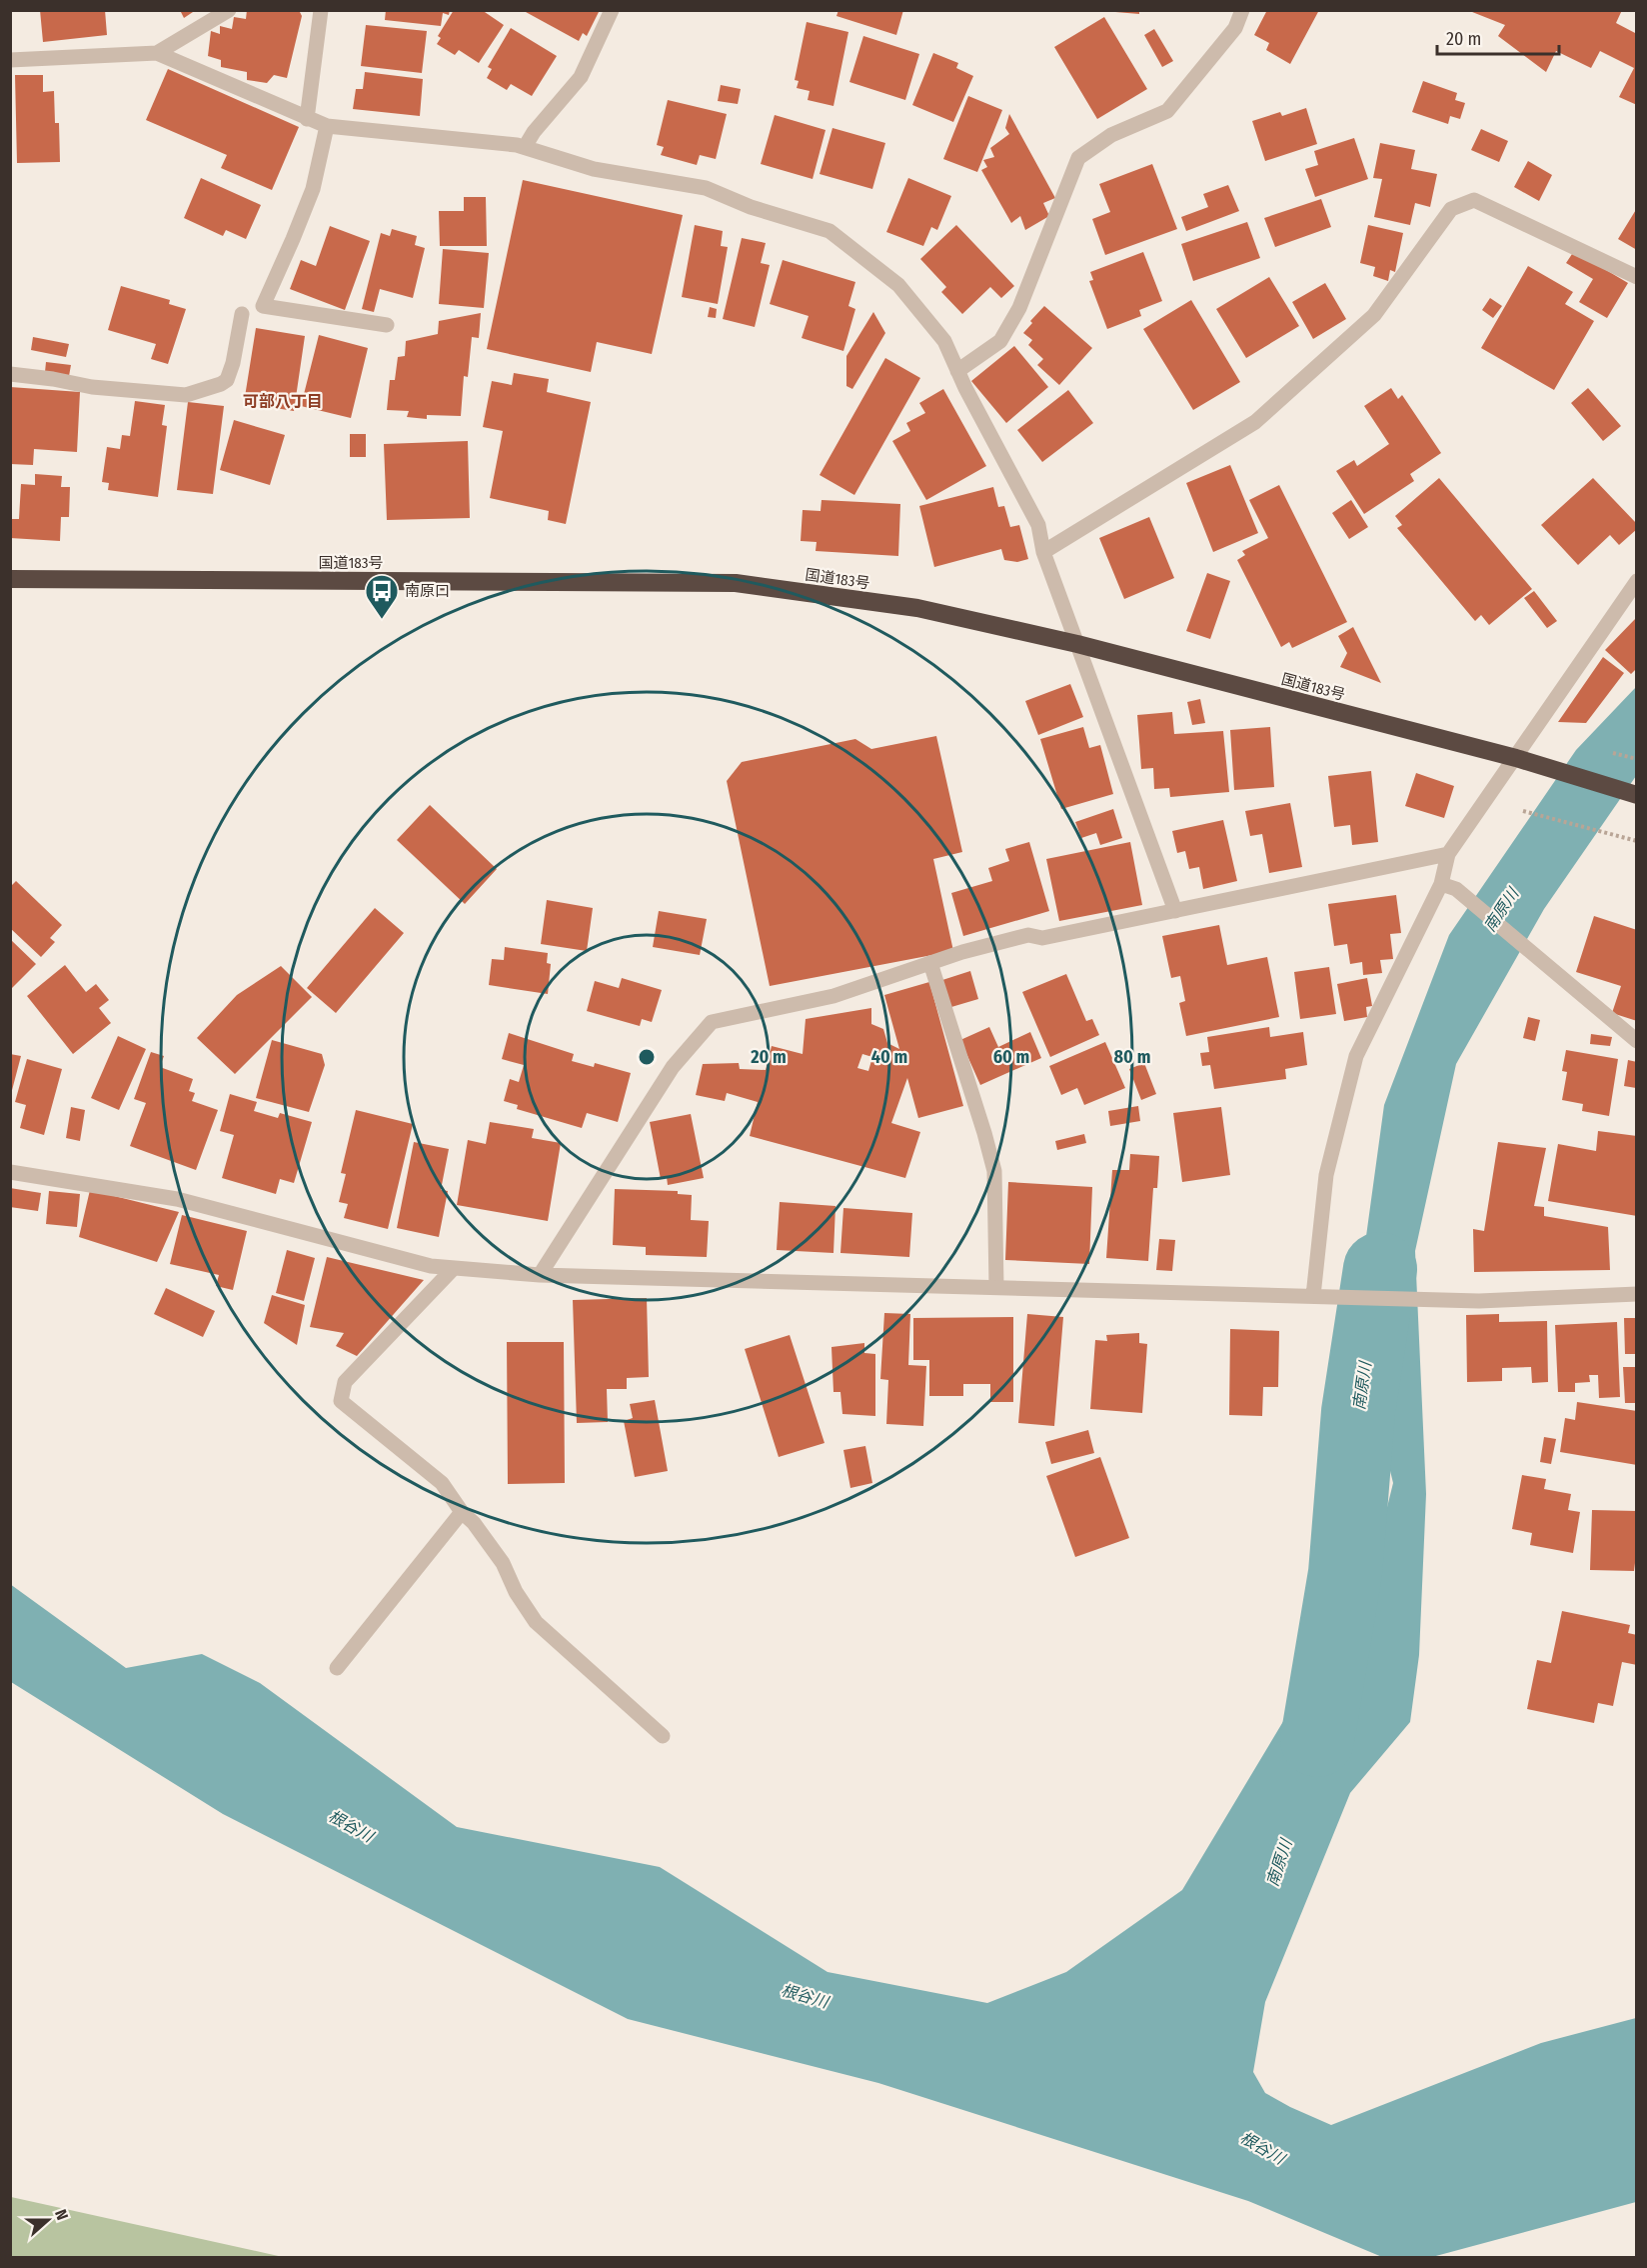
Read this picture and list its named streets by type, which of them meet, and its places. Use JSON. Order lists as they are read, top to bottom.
{
  "streets": {
    "highway": ["国道183号"]
  },
  "districts": ["可部八丁目"],
  "water": ["南原川", "根谷川"],
  "places": {
    "bus stop": ["南原口"]
  },
  "scale_bar": "20 m",
  "north": "right",
  "rings": [
    "20 m",
    "40 m",
    "60 m",
    "80 m"
  ]
}
